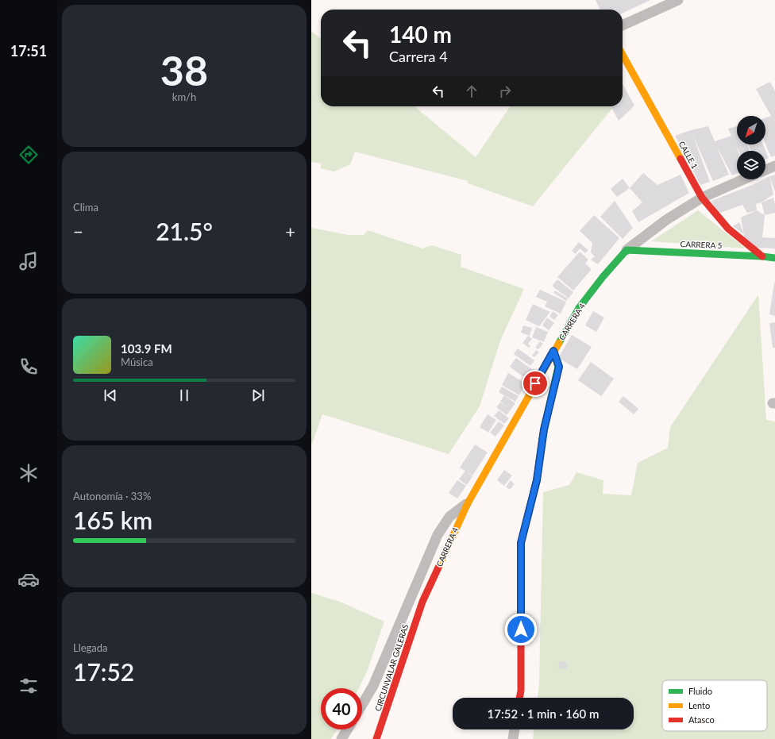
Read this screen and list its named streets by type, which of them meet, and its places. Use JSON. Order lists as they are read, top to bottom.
{
  "streets": {
    "main road": [
      "CALLE 1",
      "CARRERA 5",
      "CARRERA 4",
      "CIRCUNVALAR GALERAS"
    ]
  },
  "crossings": [
    ["CALLE 1", "CARRERA 5"],
    ["CALLE 1", "CARRERA 4"],
    ["CARRERA 5", "CARRERA 4"],
    ["CARRERA 4", "CIRCUNVALAR GALERAS"]
  ],
  "legend": ["Fluido", "Lento", "Atasco"],
  "north": "bottom left",
  "page": {
    "tabs": "17:51",
    "tile": [
      ["38", "km/h"],
      "Clima",
      ["Autonomía · 33%", "165 km"],
      ["Llegada", "17:52"]
    ],
    "turn": ["140 m", "Carrera 4"],
    "heat": ["−", "21.5°", "+"],
    "song": ["103.9 FM", "Música"],
    "limit": "40",
    "trip": "17:52 · 1 min · 160 m"
  }
}
